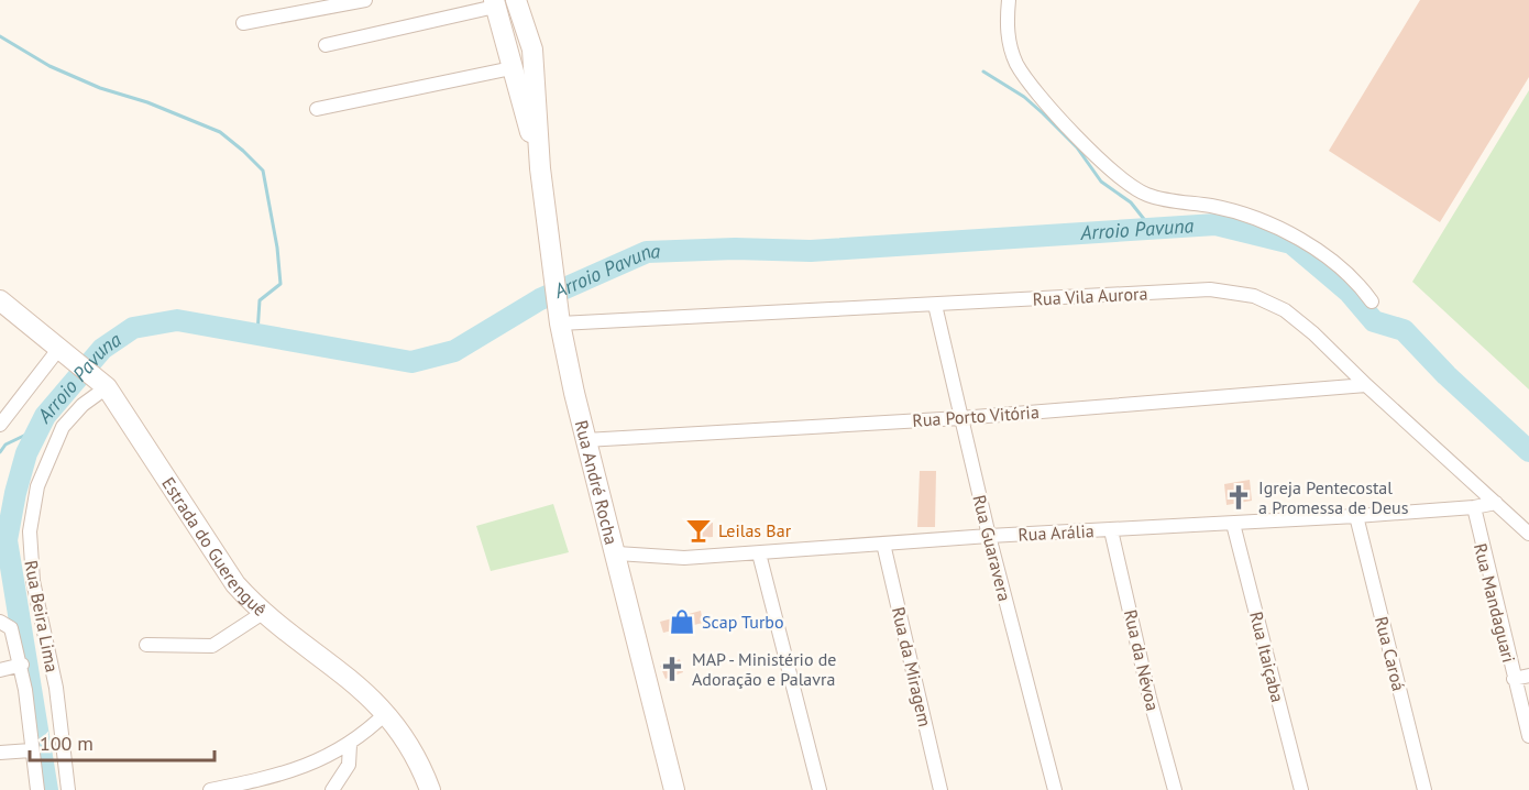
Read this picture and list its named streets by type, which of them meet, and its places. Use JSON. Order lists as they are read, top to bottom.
{
  "streets": {
    "main road": ["Rua André Rocha", "Estrada do Guerenguê"],
    "street": [
      "Rua Vila Aurora",
      "Rua Porto Vitória",
      "Rua Arália",
      "Rua Guaravera",
      "Rua Mandaguari",
      "Rua Beira Lima",
      "Rua Caroá",
      "Rua Itaiçaba",
      "Rua da Névoa",
      "Rua da Miragem"
    ]
  },
  "crossings": [
    ["Rua Vila Aurora", "Rua Porto Vitória"],
    ["Rua Vila Aurora", "Rua André Rocha"],
    ["Rua Vila Aurora", "Rua Arália"],
    ["Rua Vila Aurora", "Rua Guaravera"],
    ["Rua Porto Vitória", "Rua André Rocha"],
    ["Rua Porto Vitória", "Rua Guaravera"],
    ["Rua André Rocha", "Rua Arália"],
    ["Rua Arália", "Rua Guaravera"],
    ["Rua Arália", "Rua Mandaguari"],
    ["Rua Arália", "Rua Caroá"],
    ["Rua Arália", "Rua Itaiçaba"],
    ["Rua Arália", "Rua da Névoa"],
    ["Rua Arália", "Rua da Miragem"],
    ["Estrada do Guerenguê", "Rua Beira Lima"]
  ],
  "water": ["Arroio Pavuna"],
  "places": {
    "church": ["Igreja Pentecostal a Promessa de Deus", "MAP - Ministério de Adoração e Palavra"],
    "bar": ["Leilas Bar"],
    "shop": ["Scap Turbo"]
  },
  "scale_bar": "100 m"
}
